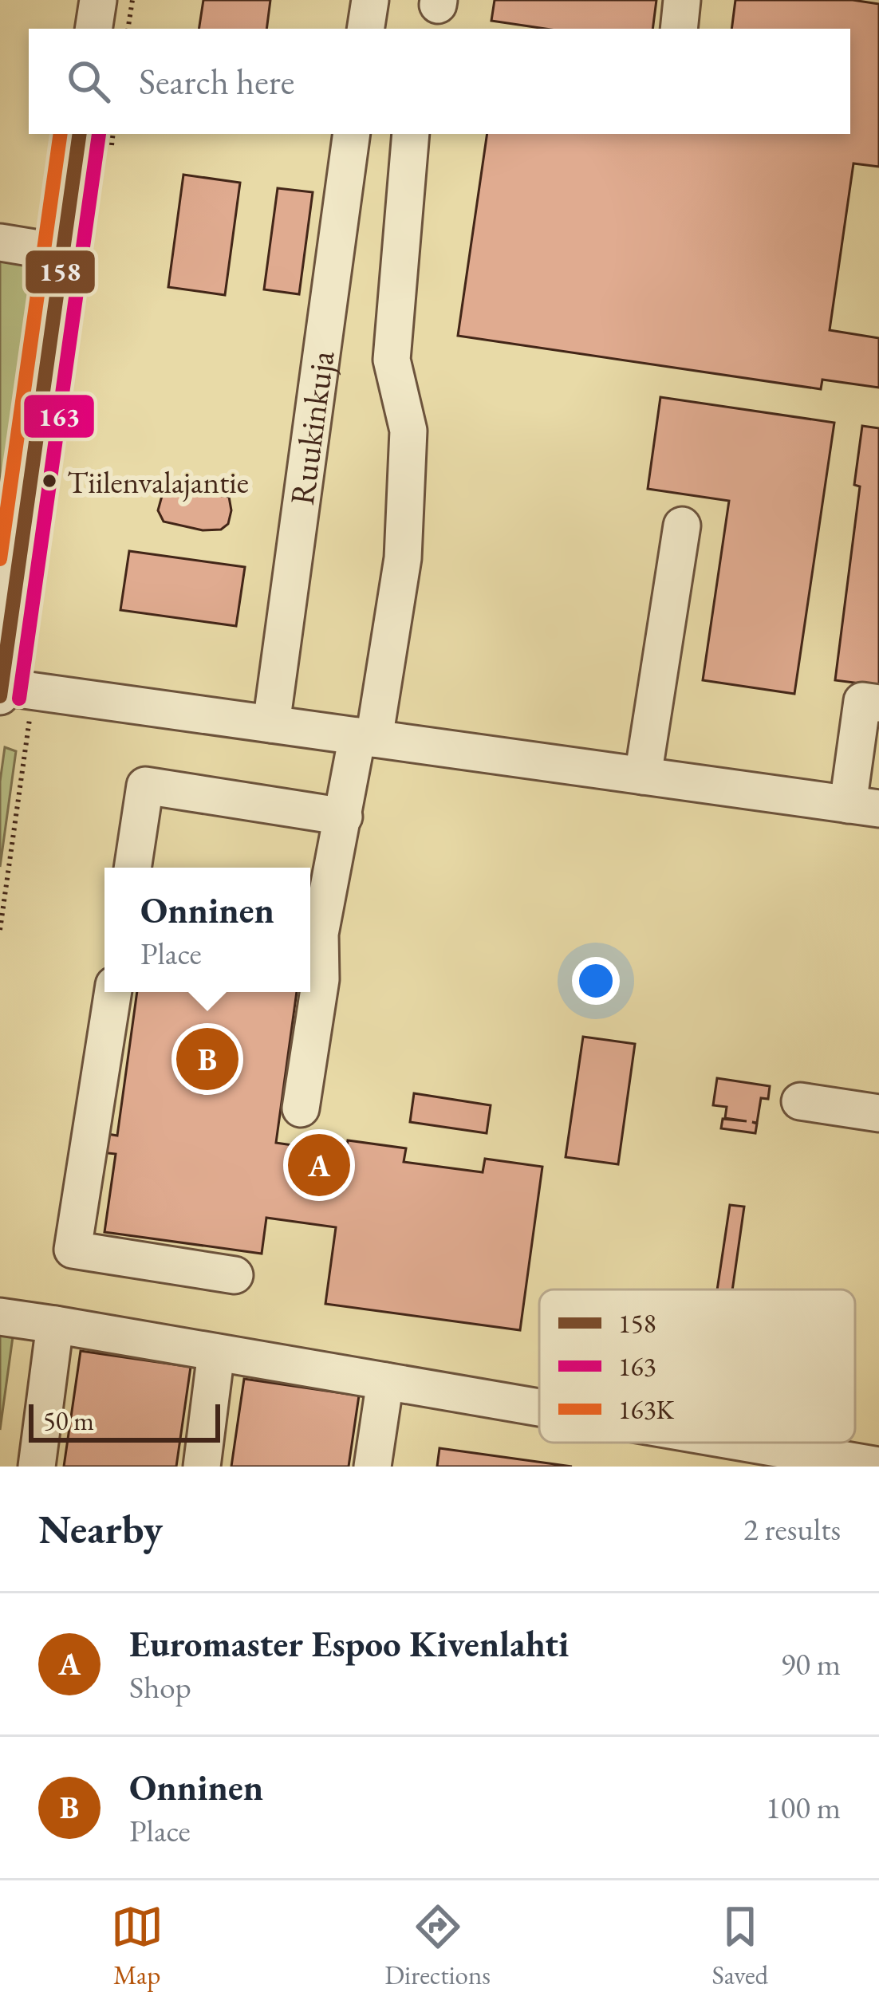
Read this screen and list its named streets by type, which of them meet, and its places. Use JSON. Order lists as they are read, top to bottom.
{
  "streets": {
    "street": ["Ruukinkuja"]
  },
  "places": ["Tiilenvalajantie"],
  "lines": ["transit line 158", "transit line 163", "transit line 163K"],
  "legend": ["158", "163", "163K"],
  "scale_bar": "50 m",
  "page": {
    "search": "Search here",
    "popup": ["Onninen", "Place"],
    "pins": ["B", "A"],
    "scale": "50 m",
    "heading": ["Nearby", "2 results"],
    "list": [
      {
        "mark": "A",
        "name": "Euromaster Espoo Kivenlahti",
        "note": "Shop",
        "value": "90 m"
      },
      {
        "mark": "B",
        "name": "Onninen",
        "note": "Place",
        "value": "100 m"
      }
    ],
    "nav": ["Map", "Directions", "Saved"]
  }
}
